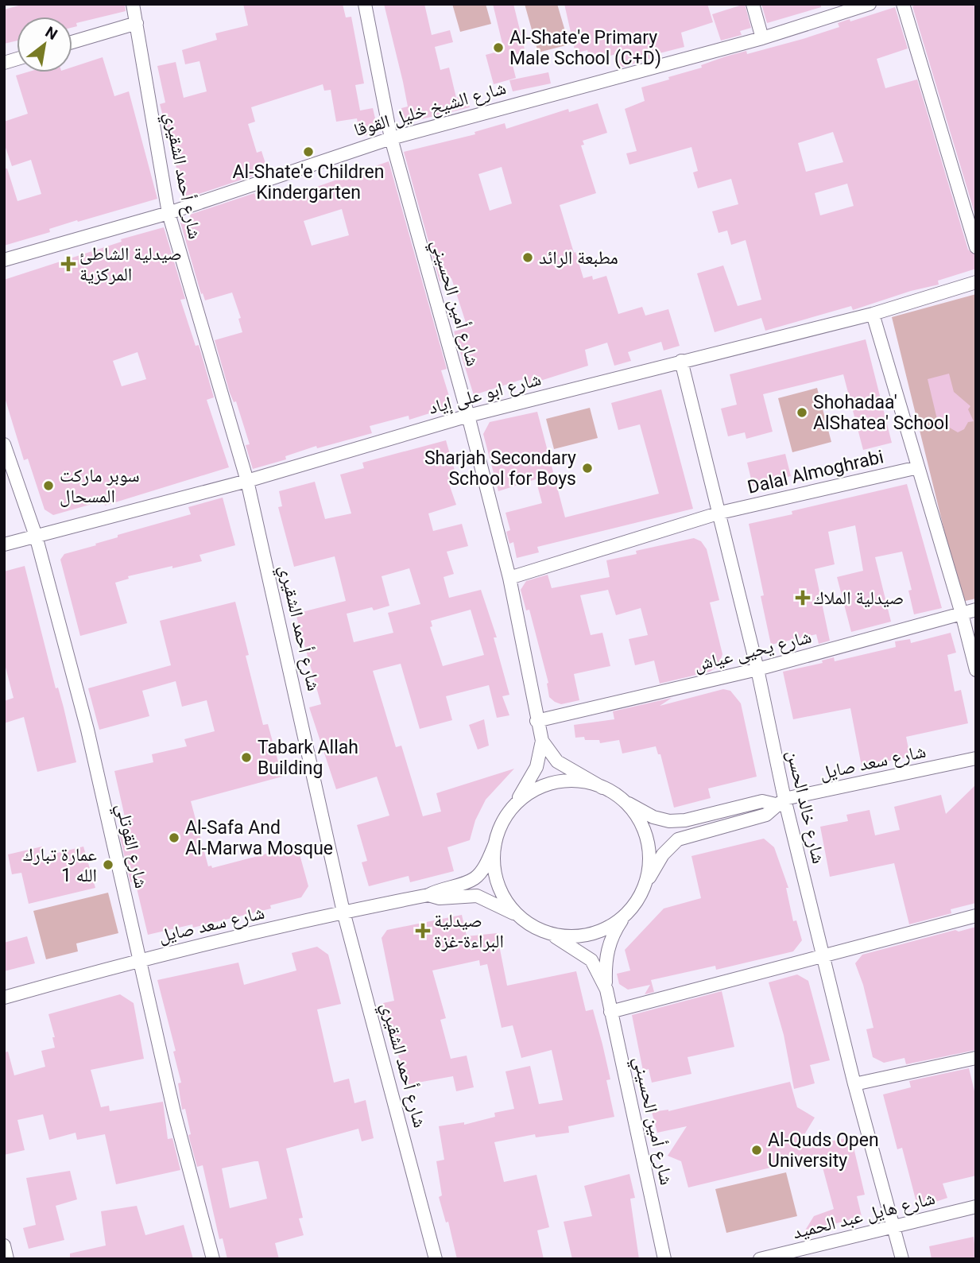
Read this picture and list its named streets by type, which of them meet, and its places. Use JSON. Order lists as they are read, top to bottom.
{
  "streets": {
    "street": [
      "شارع الشيخ خليل القوقا",
      "شارع أحمد الشقيري",
      "شارع أمين الحسيني",
      "شارع ابو على إياد",
      "Dalal Almoghrabi",
      "شارع يحيى عياش",
      "شارع سعد صايل",
      "شارع خالد الحسن",
      "شارع القوتلي",
      "شارع هايل عبد الحميد"
    ]
  },
  "crossings": [
    ["شارع الشيخ خليل القوقا", "شارع أحمد الشقيري"],
    ["شارع الشيخ خليل القوقا", "شارع أمين الحسيني"],
    ["شارع أحمد الشقيري", "شارع ابو على إياد"],
    ["شارع أحمد الشقيري", "شارع سعد صايل"],
    ["شارع أمين الحسيني", "شارع ابو على إياد"],
    ["شارع أمين الحسيني", "Dalal Almoghrabi"],
    ["شارع أمين الحسيني", "شارع يحيى عياش"],
    ["شارع أمين الحسيني", "شارع سعد صايل"],
    ["شارع ابو على إياد", "شارع خالد الحسن"],
    ["شارع ابو على إياد", "شارع القوتلي"],
    ["Dalal Almoghrabi", "شارع خالد الحسن"],
    ["شارع يحيى عياش", "شارع خالد الحسن"],
    ["شارع سعد صايل", "شارع خالد الحسن"],
    ["شارع سعد صايل", "شارع القوتلي"],
    ["شارع خالد الحسن", "شارع هايل عبد الحميد"]
  ],
  "places": {
    "other": [
      "Al-Shate'e Primary Male School (C+D)",
      "Al-Shate'e Children Kindergarten",
      "مطبعة الرائد",
      "Shohadaa' AlShatea' School",
      "Sharjah Secondary School for Boys",
      "سوبر ماركت المسحال",
      "Tabark Allah Building",
      "Al-Safa And Al-Marwa Mosque",
      "عمارة تبارك الله 1",
      "Al-Quds Open University"
    ],
    "health": ["صيدلية الشاطئ المركزية", "صيدلية الملاك", "صيدلية البراءة-غزة"]
  },
  "north": "top right"
}
